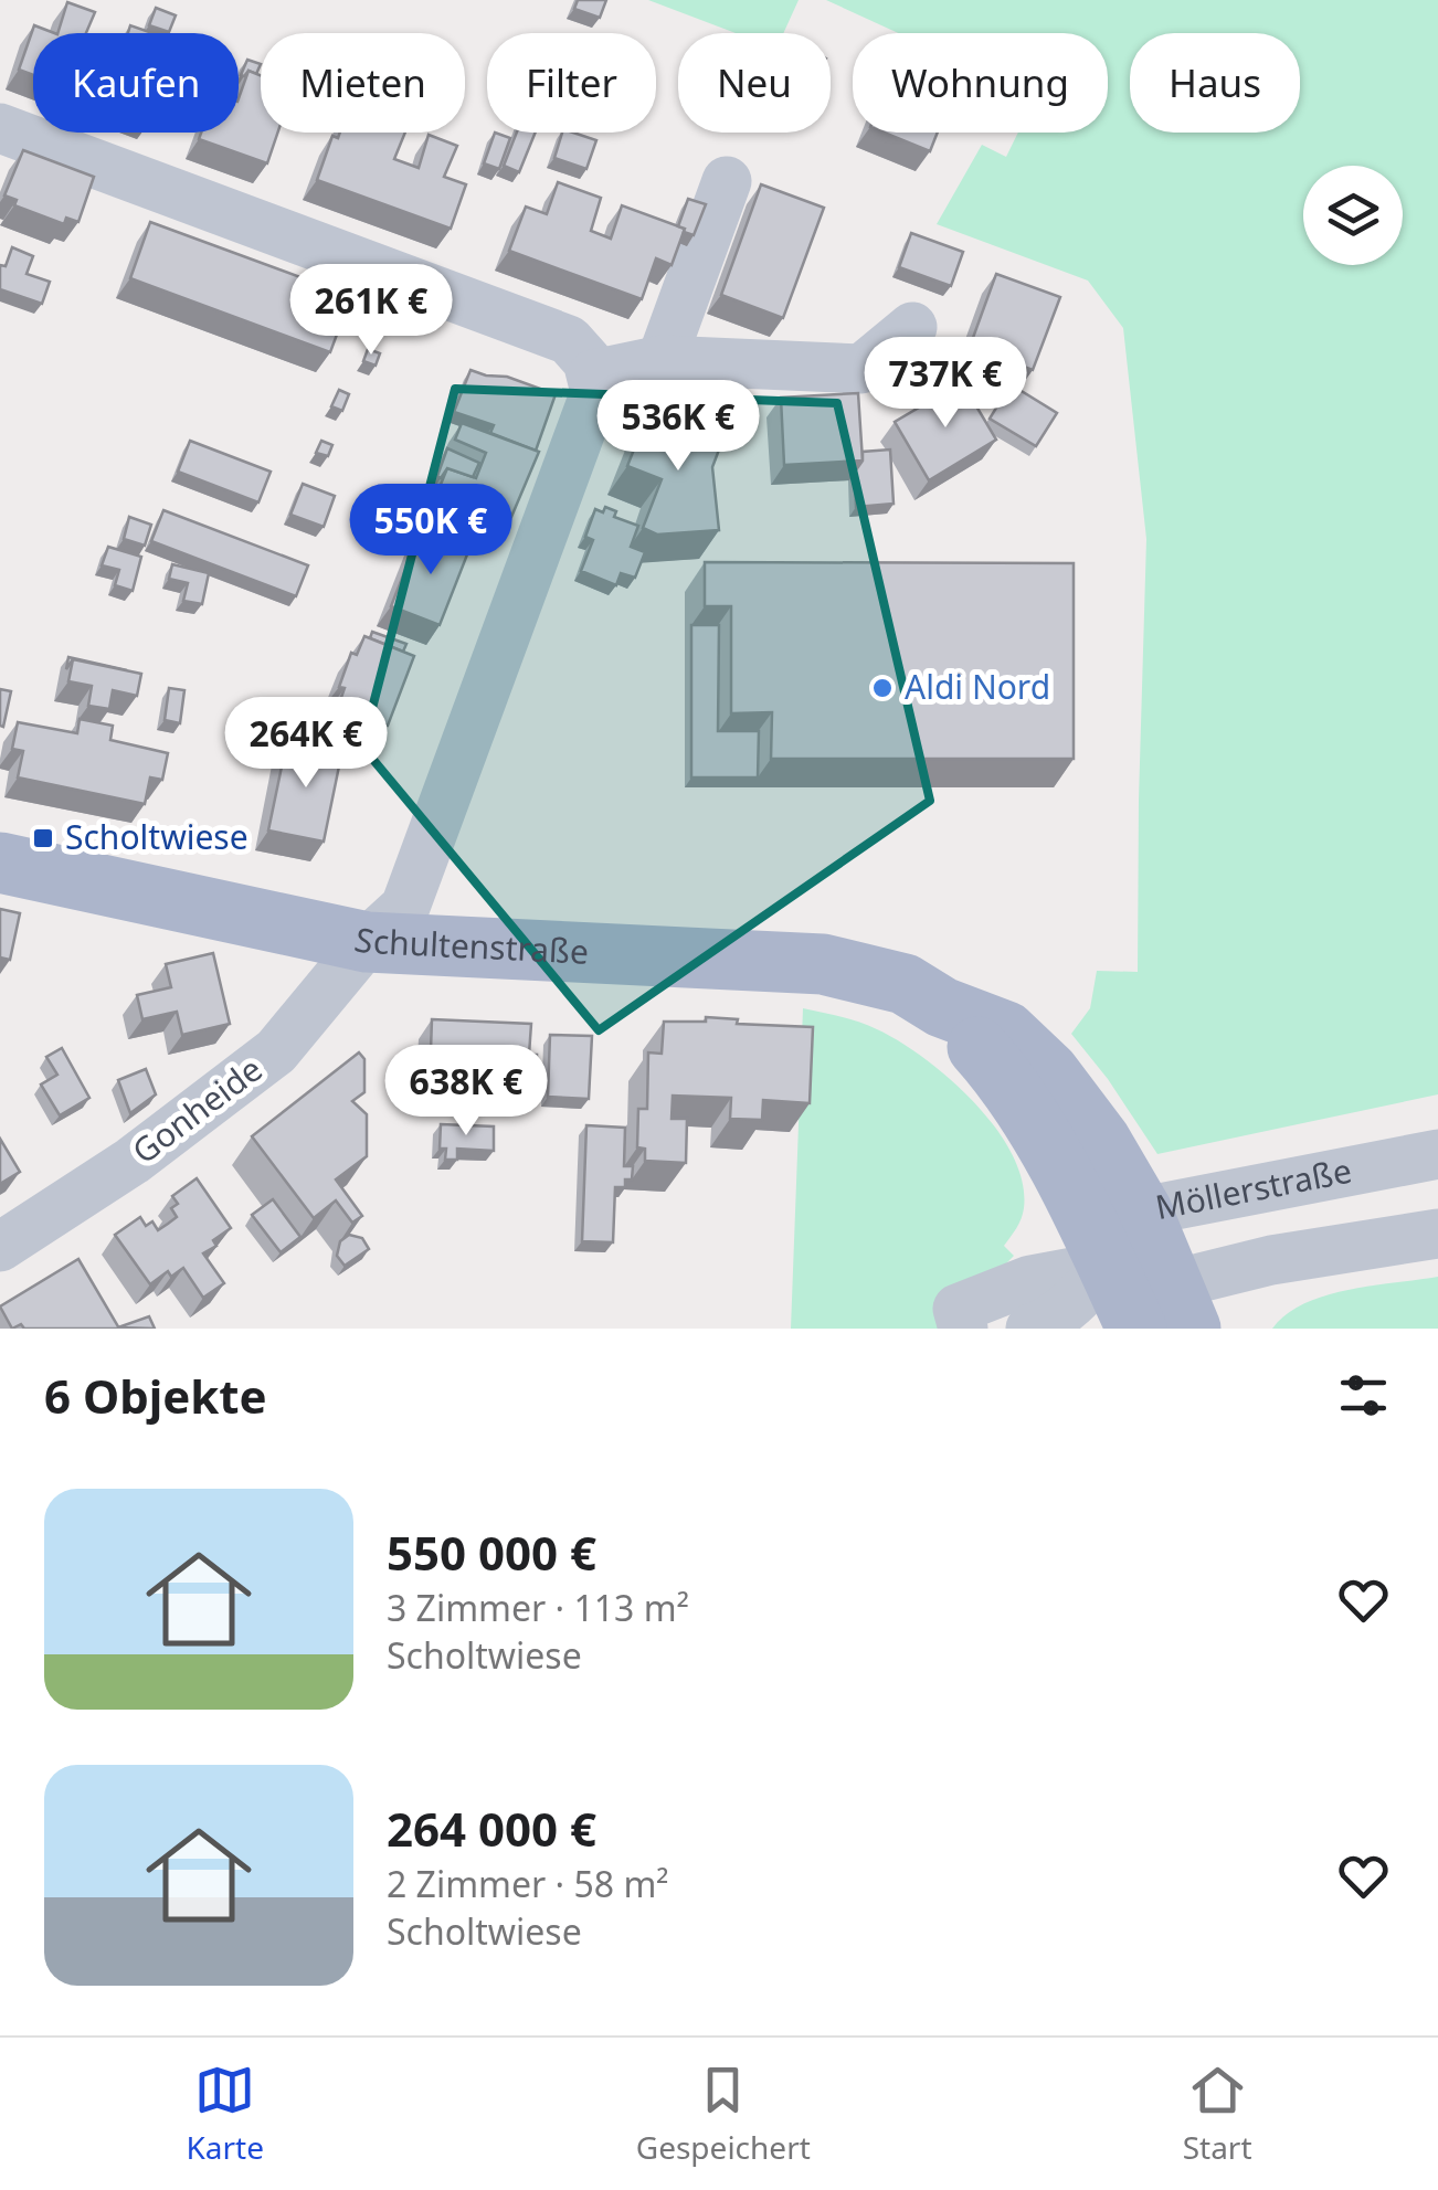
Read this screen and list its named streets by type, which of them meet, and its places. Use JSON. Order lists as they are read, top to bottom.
{
  "streets": {
    "main road": ["Schultenstraße"],
    "street": ["Gonheide", "Möllerstraße"]
  },
  "crossings": [
    ["Schultenstraße", "Gonheide"],
    ["Schultenstraße", "Möllerstraße"]
  ],
  "places": {
    "other": ["Aldi Nord"],
    "transit": ["Scholtwiese"]
  },
  "page": {
    "chip": [
      "Kaufen",
      "Mieten",
      "Filter",
      "Neu",
      "Wohnung",
      "Haus"
    ],
    "price": [
      "261K €",
      "737K €",
      "536K €",
      "550K €",
      "264K €",
      "638K €"
    ],
    "heading": "6 Objekte",
    "list": [
      {
        "name": "550 000 €",
        "note": "3 Zimmer · 113 m² · Scholtwiese"
      },
      {
        "name": "264 000 €",
        "note": "2 Zimmer · 58 m² · Scholtwiese"
      }
    ],
    "tabs": ["Karte", "Gespeichert", "Start"]
  }
}
